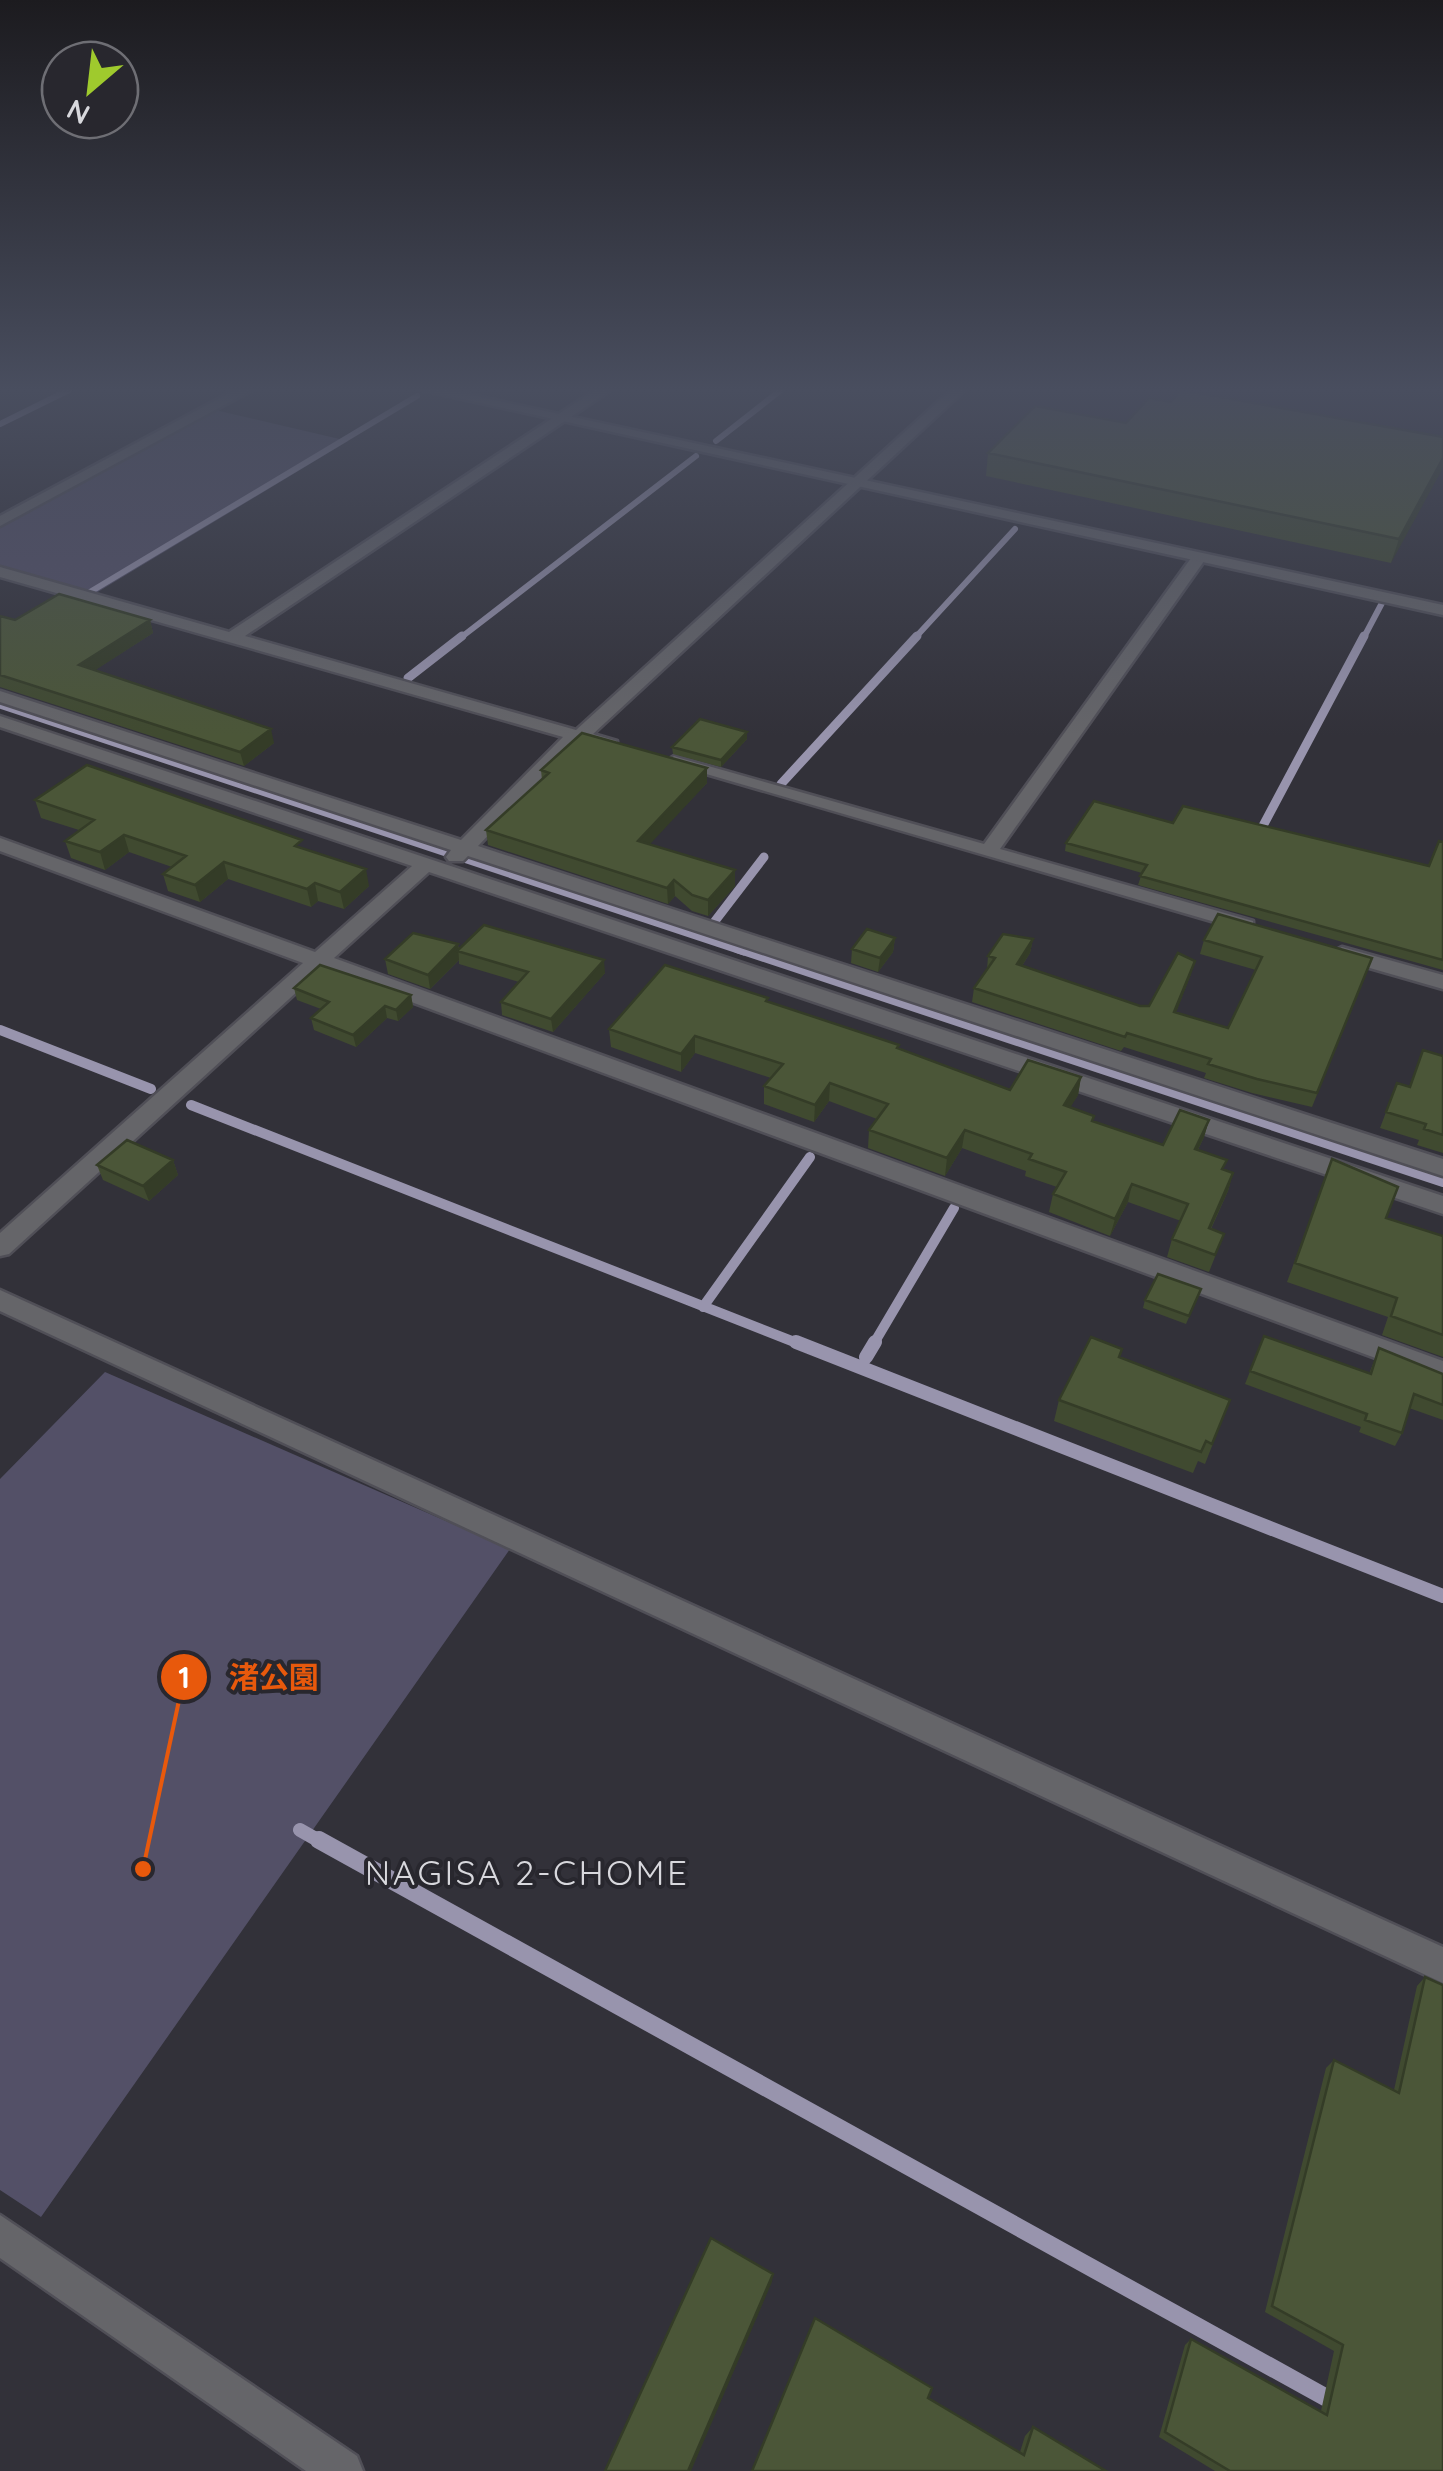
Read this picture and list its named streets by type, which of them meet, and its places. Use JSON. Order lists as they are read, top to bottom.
{
  "districts": ["NAGISA 2-CHOME"],
  "places": ["渚公園"],
  "north": "bottom left"
}
